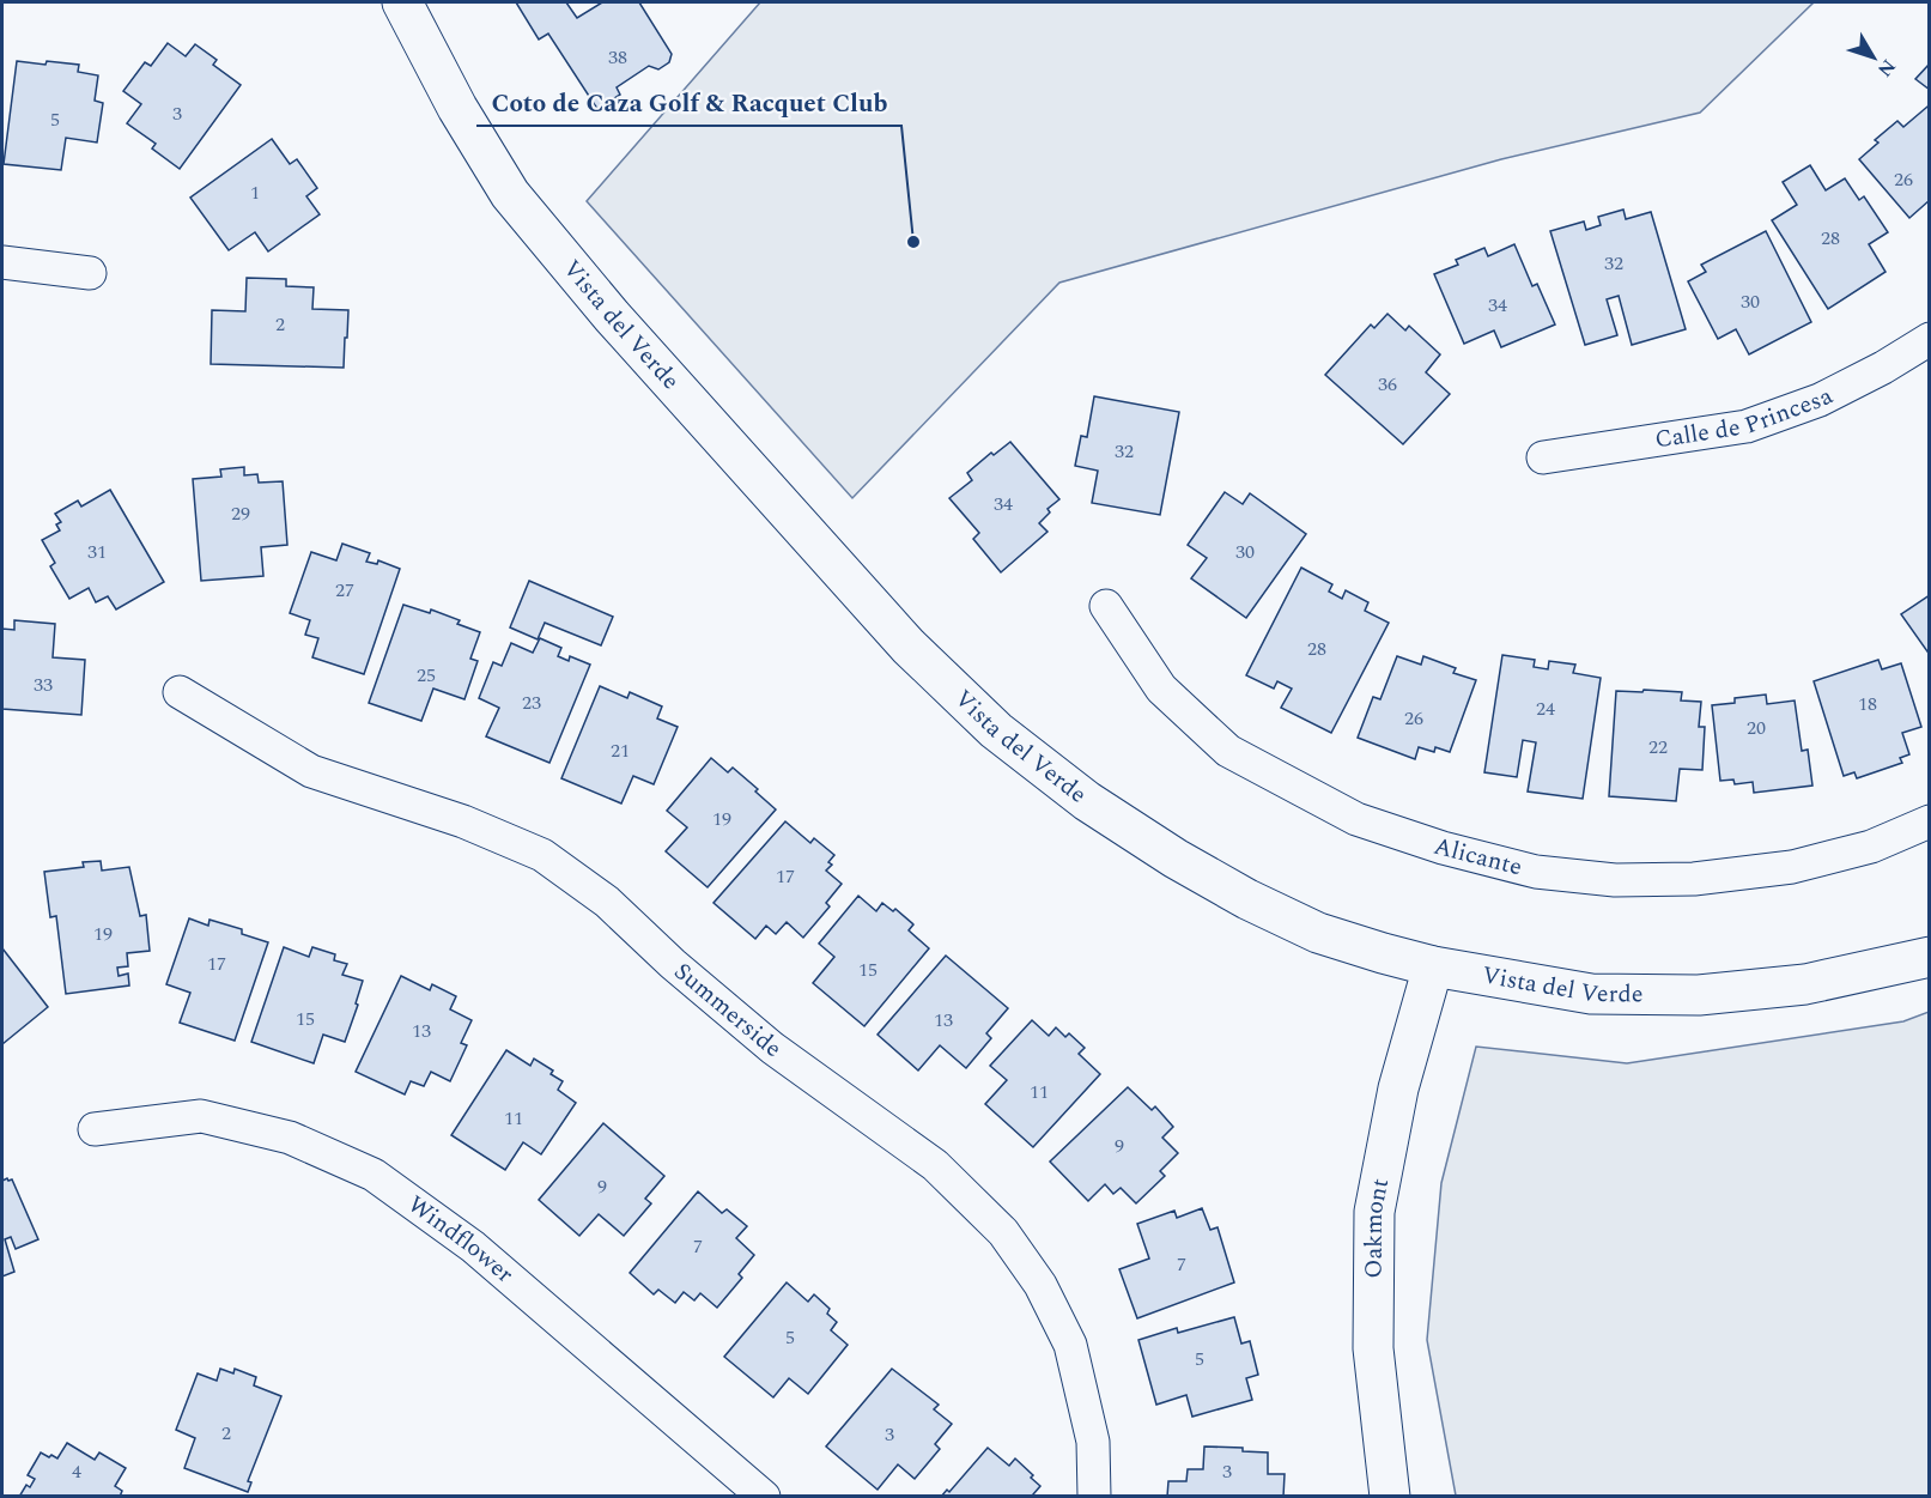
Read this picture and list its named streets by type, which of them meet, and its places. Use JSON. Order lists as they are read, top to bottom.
{
  "streets": {
    "street": [
      "Vista del Verde",
      "Calle de Princesa",
      "Alicante",
      "Summerside",
      "Oakmont",
      "Windflower"
    ]
  },
  "crossings": [
    ["Vista del Verde", "Oakmont"]
  ],
  "places": ["Coto de Caza Golf & Racquet Club"],
  "house_numbers": [
    "38",
    "3",
    "5",
    "26",
    "1",
    "28",
    "32",
    "30",
    "34",
    "2",
    "36",
    "32",
    "34",
    "29",
    "31",
    "30",
    "27",
    "28",
    "25",
    "33",
    "23",
    "18",
    "24",
    "26",
    "20",
    "22",
    "21",
    "19",
    "17",
    "19",
    "17",
    "15",
    "15",
    "13",
    "13",
    "11",
    "11",
    "9",
    "9",
    "7",
    "7",
    "5",
    "5",
    "2",
    "3",
    "4",
    "3"
  ],
  "north": "bottom right"
}
